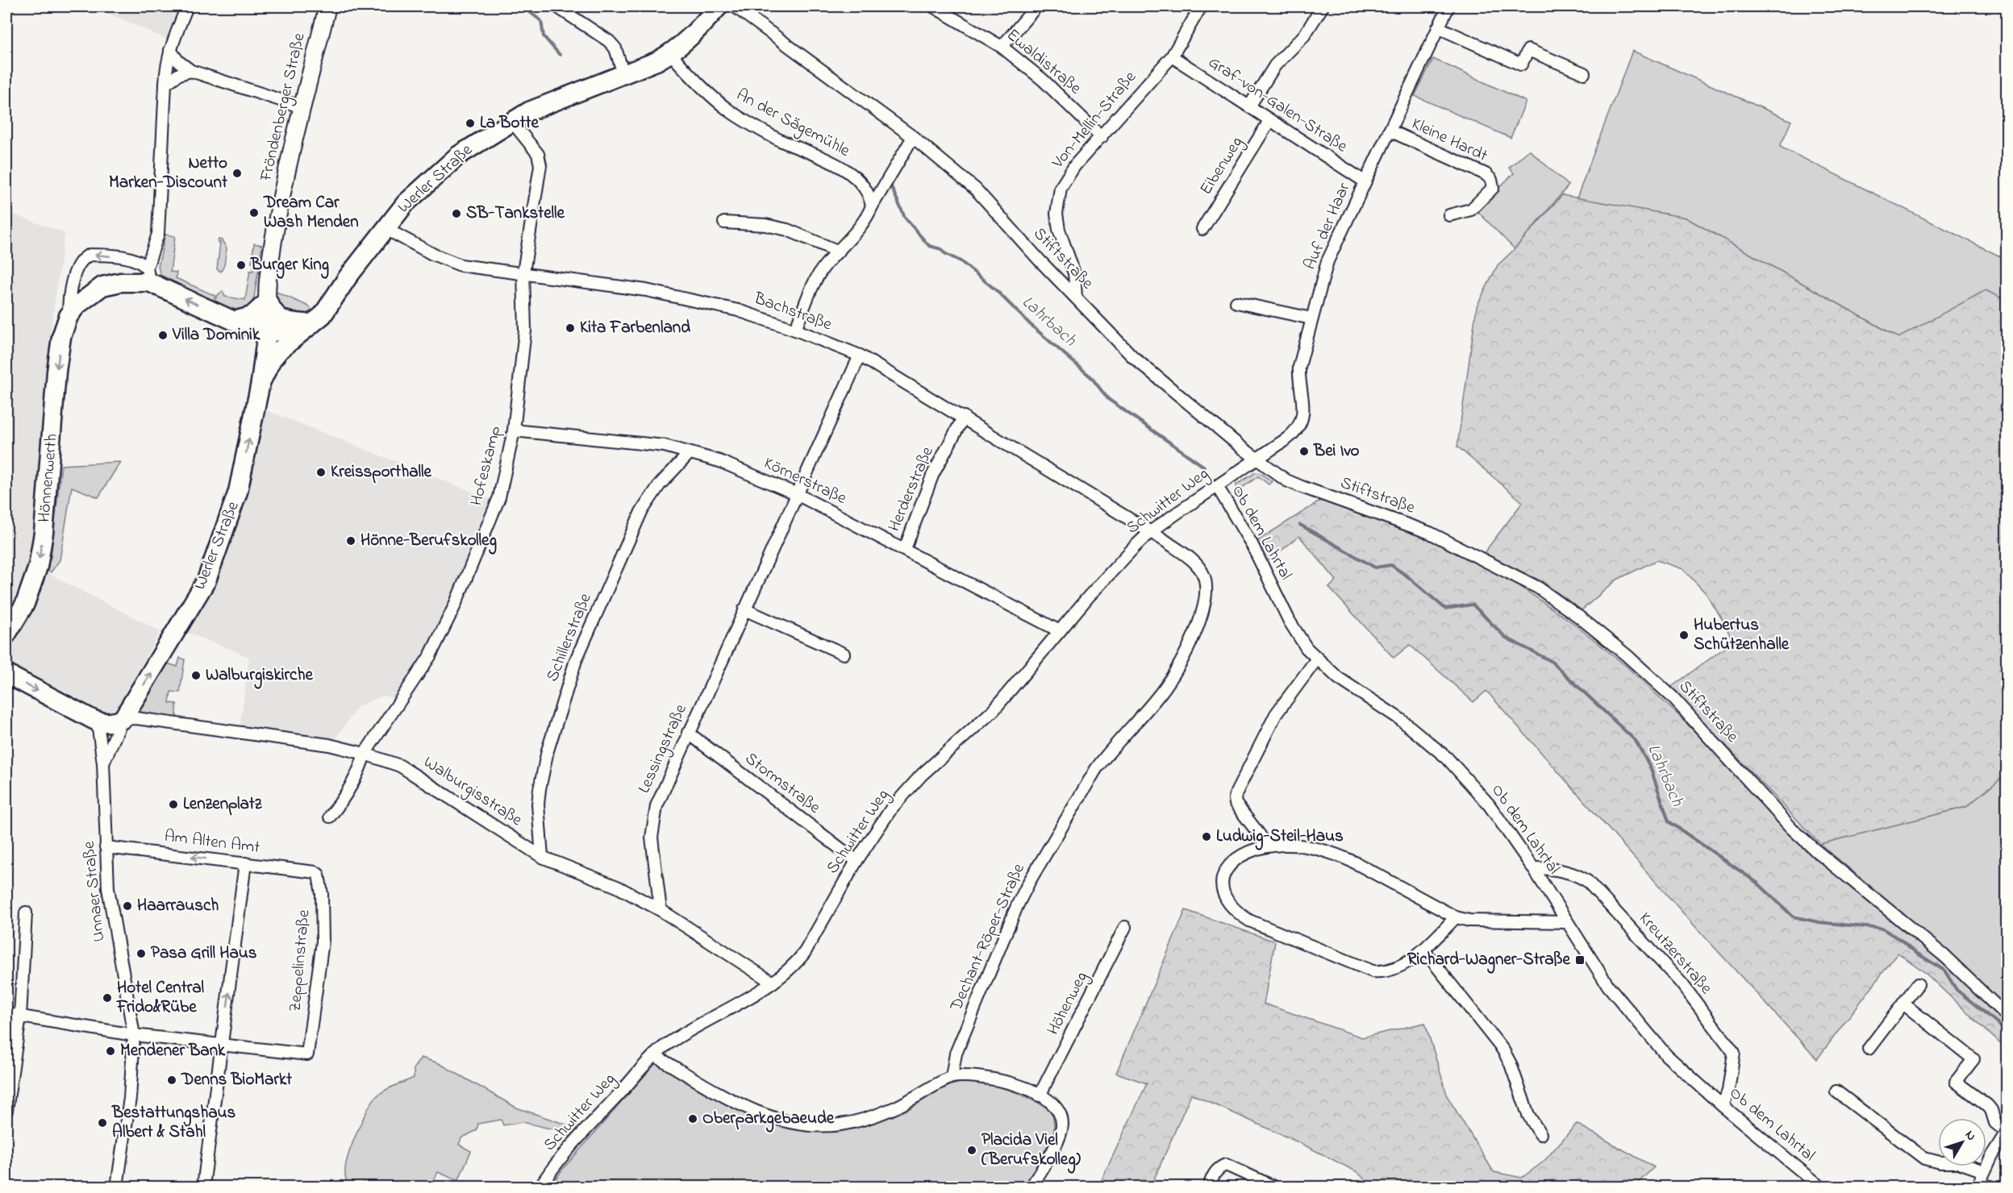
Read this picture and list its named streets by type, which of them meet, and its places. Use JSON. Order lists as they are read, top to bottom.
{
  "streets": {
    "main road": ["Fröndenberger Straße", "Werler Straße", "Hönnenwerth"],
    "street": [
      "Ewaldistraße",
      "Graf-von-Galen-Straße",
      "Von-Mellin-Straße",
      "An der Sägemühle",
      "Kleine Hardt",
      "Eibenweg",
      "Auf der Haar",
      "Stiftstraße",
      "Bachstraße",
      "Hofeskamp",
      "Körnerstraße",
      "Herderstraße",
      "Schwitter Weg",
      "Ob dem Lahrtal",
      "Schillerstraße",
      "Lessingstraße",
      "Stormstraße",
      "Walburgisstraße",
      "Am Alten Amt",
      "Unnaer Straße",
      "Dechant-Röper-Straße",
      "Kreutzerstraße",
      "Zeppelinstraße",
      "Höhenweg"
    ]
  },
  "crossings": [
    ["Ewaldistraße", "Von-Mellin-Straße"],
    ["Graf-von-Galen-Straße", "Von-Mellin-Straße"],
    ["Graf-von-Galen-Straße", "Eibenweg"],
    ["Graf-von-Galen-Straße", "Auf der Haar"],
    ["Fröndenberger Straße", "Werler Straße"],
    ["Fröndenberger Straße", "Hönnenwerth"],
    ["Von-Mellin-Straße", "Stiftstraße"],
    ["An der Sägemühle", "Werler Straße"],
    ["Kleine Hardt", "Auf der Haar"],
    ["Werler Straße", "Bachstraße"],
    ["Werler Straße", "Hofeskamp"],
    ["Werler Straße", "Hönnenwerth"],
    ["Werler Straße", "Walburgisstraße"],
    ["Werler Straße", "Unnaer Straße"],
    ["Auf der Haar", "Stiftstraße"],
    ["Auf der Haar", "Schwitter Weg"],
    ["Stiftstraße", "Schwitter Weg"],
    ["Bachstraße", "Hofeskamp"],
    ["Bachstraße", "Herderstraße"],
    ["Bachstraße", "Schwitter Weg"],
    ["Bachstraße", "Lessingstraße"],
    ["Bachstraße", "Dechant-Röper-Straße"],
    ["Hofeskamp", "Körnerstraße"],
    ["Hofeskamp", "Walburgisstraße"],
    ["Körnerstraße", "Herderstraße"],
    ["Körnerstraße", "Schwitter Weg"],
    ["Körnerstraße", "Schillerstraße"],
    ["Körnerstraße", "Lessingstraße"],
    ["Schwitter Weg", "Ob dem Lahrtal"],
    ["Schwitter Weg", "Stormstraße"],
    ["Schwitter Weg", "Walburgisstraße"],
    ["Schwitter Weg", "Dechant-Röper-Straße"],
    ["Ob dem Lahrtal", "Kreutzerstraße"],
    ["Schillerstraße", "Walburgisstraße"],
    ["Lessingstraße", "Stormstraße"],
    ["Lessingstraße", "Walburgisstraße"],
    ["Walburgisstraße", "Unnaer Straße"],
    ["Am Alten Amt", "Unnaer Straße"],
    ["Am Alten Amt", "Zeppelinstraße"]
  ],
  "one_way": ["Werler Straße", "Am Alten Amt"],
  "water": ["Lahrbach"],
  "places": {
    "other": [
      "La Botte",
      "Netto Marken-Discount",
      "Dream Car Wash Menden",
      "SB-Tankstelle",
      "Burger King",
      "Kita Farbenland",
      "Villa Dominik",
      "Bei Ivo",
      "Kreissporthalle",
      "Hönne-Berufskolleg",
      "Hubertus Schützenhalle",
      "Walburgiskirche",
      "Lenzenplatz",
      "Ludwig-Steil-Haus",
      "Haarrausch",
      "Pasa Grill Haus",
      "Hotel Central Frido&Rübe",
      "Mendener Bank",
      "Denns BioMarkt",
      "Oberparkgebaeude",
      "Bestattungshaus Albert & Stahl",
      "Placida Viel (Berufskolleg)"
    ],
    "transit": ["Richard-Wagner-Straße"]
  },
  "north": "top right"
}
